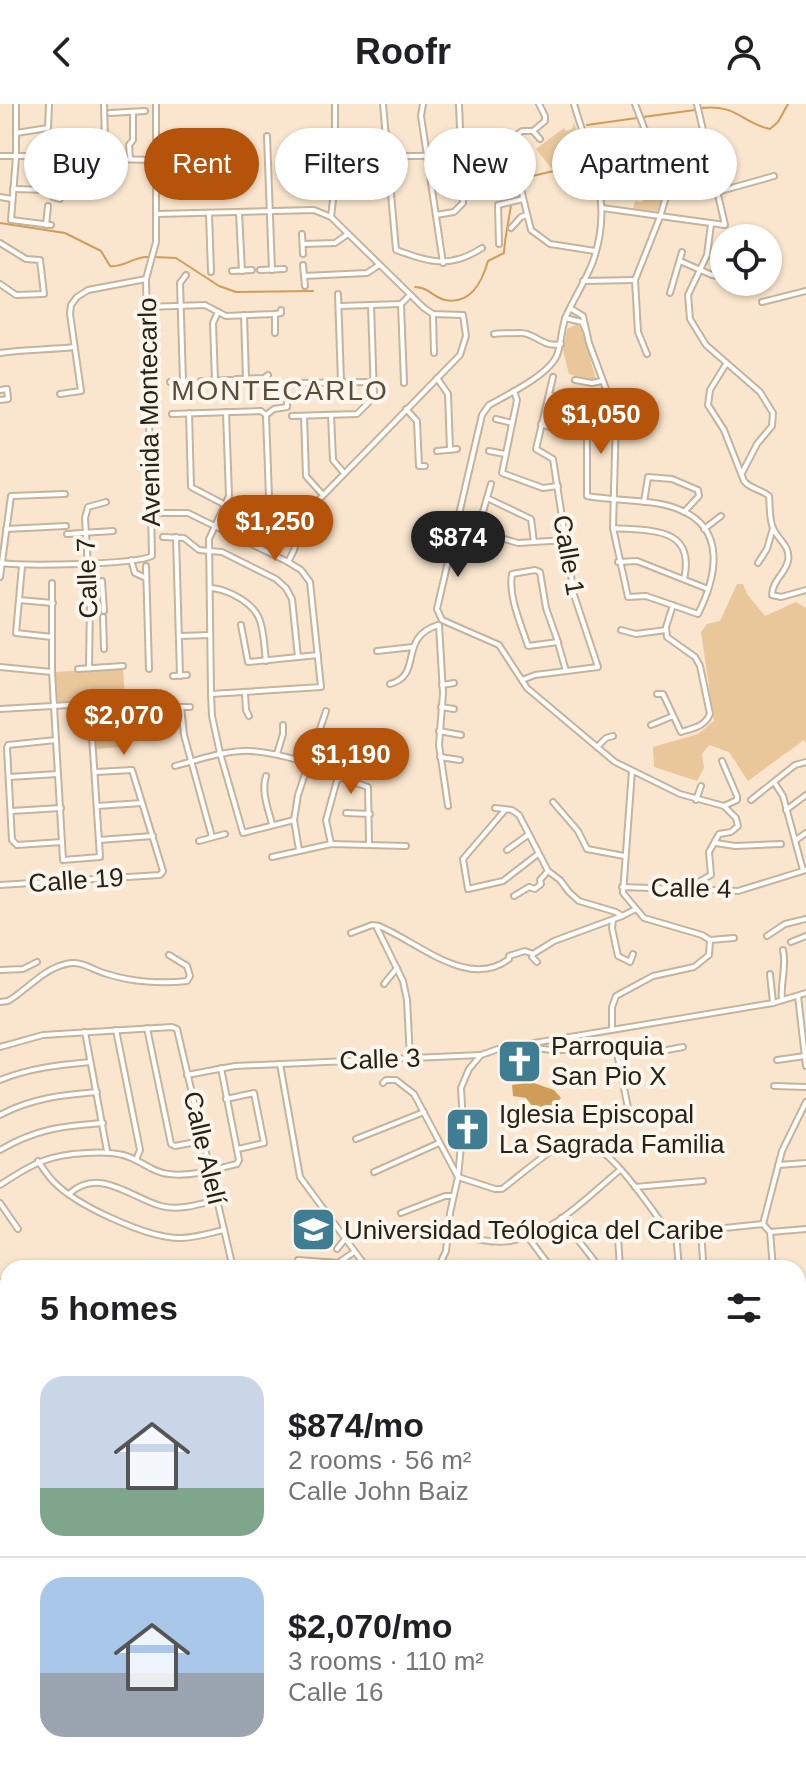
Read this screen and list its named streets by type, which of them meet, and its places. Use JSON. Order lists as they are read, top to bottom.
{
  "streets": {
    "street": [
      "Avenida Montecarlo",
      "Calle 1",
      "Calle 7",
      "Calle 19",
      "Calle 4",
      "Calle 3",
      "Calle Alelí"
    ]
  },
  "crossings": [
    ["Calle 3", "Calle Alelí"]
  ],
  "districts": ["MONTECARLO"],
  "places": {
    "church": ["Parroquia San Pio X", "Iglesia Episcopal La Sagrada Familia"],
    "school or university": ["Universidad Teólogica del Caribe"]
  },
  "page": {
    "header": "Roofr",
    "chip": [
      "Buy",
      "Rent",
      "Filters",
      "New",
      "Apartment"
    ],
    "price": [
      "$1,050",
      "$1,250",
      "$874",
      "$2,070",
      "$1,190"
    ],
    "heading": "5 homes",
    "list": [
      {
        "name": "$874/mo",
        "note": "2 rooms · 56 m² · Calle John Baiz"
      },
      {
        "name": "$2,070/mo",
        "note": "3 rooms · 110 m² · Calle 16"
      }
    ]
  }
}
